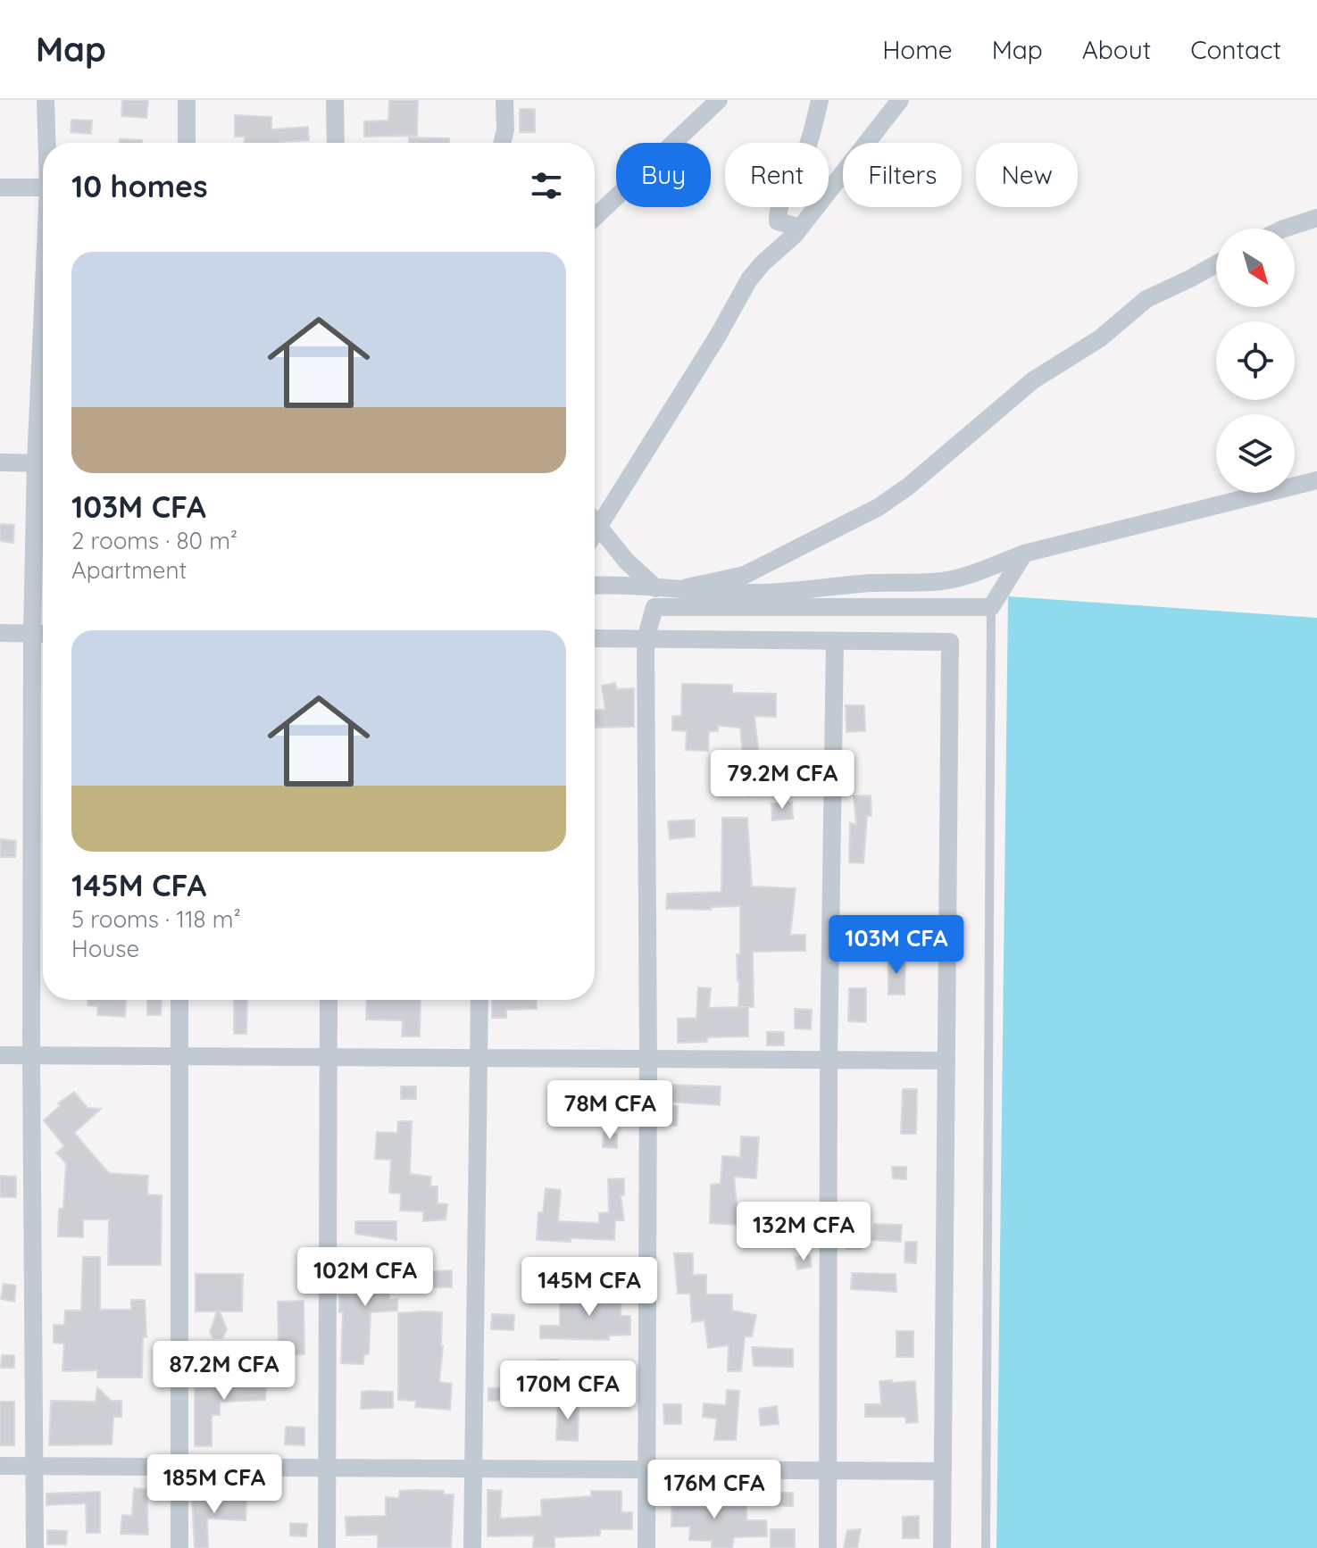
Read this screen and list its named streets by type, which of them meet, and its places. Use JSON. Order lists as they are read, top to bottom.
{
  "north": "bottom right",
  "page": {
    "header": "Map",
    "nav": [
      "Home",
      "Map",
      "About",
      "Contact"
    ],
    "chip": [
      "Buy",
      "Rent",
      "Filters",
      "New"
    ],
    "heading": "10 homes",
    "list": [
      {
        "name": "103M CFA",
        "note": "2 rooms · 80 m² · Apartment"
      },
      {
        "name": "145M CFA",
        "note": "5 rooms · 118 m² · House"
      }
    ],
    "price": [
      "79.2M CFA",
      "103M CFA",
      "78M CFA",
      "132M CFA",
      "102M CFA",
      "145M CFA",
      "87.2M CFA",
      "170M CFA",
      "185M CFA",
      "176M CFA"
    ]
  }
}
